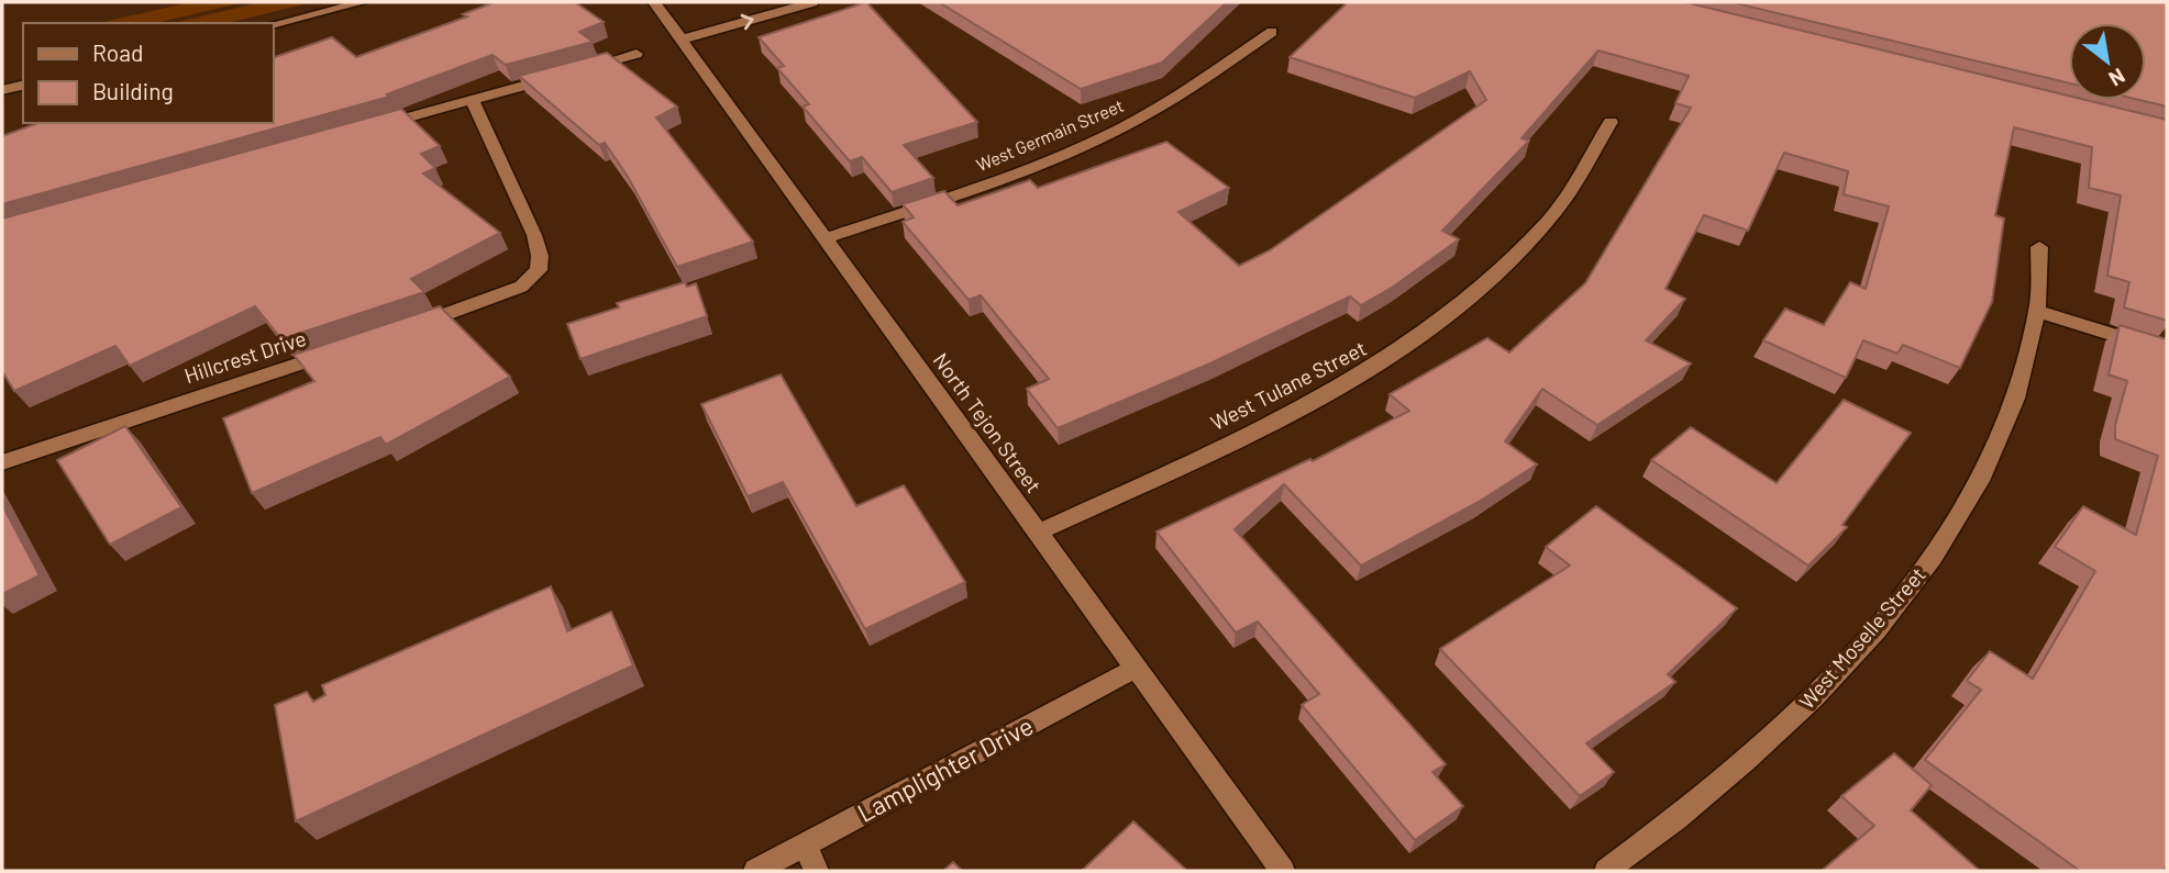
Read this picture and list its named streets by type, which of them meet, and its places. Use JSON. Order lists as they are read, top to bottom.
{
  "streets": {
    "street": [
      "West Germain Street",
      "Hillcrest Drive",
      "West Tulane Street",
      "North Tejon Street",
      "West Moselle Street",
      "Lamplighter Drive"
    ]
  },
  "crossings": [
    ["West Germain Street", "North Tejon Street"],
    ["West Tulane Street", "North Tejon Street"],
    ["North Tejon Street", "Lamplighter Drive"]
  ],
  "legend": ["Road", "Building"],
  "north": "bottom right"
}
